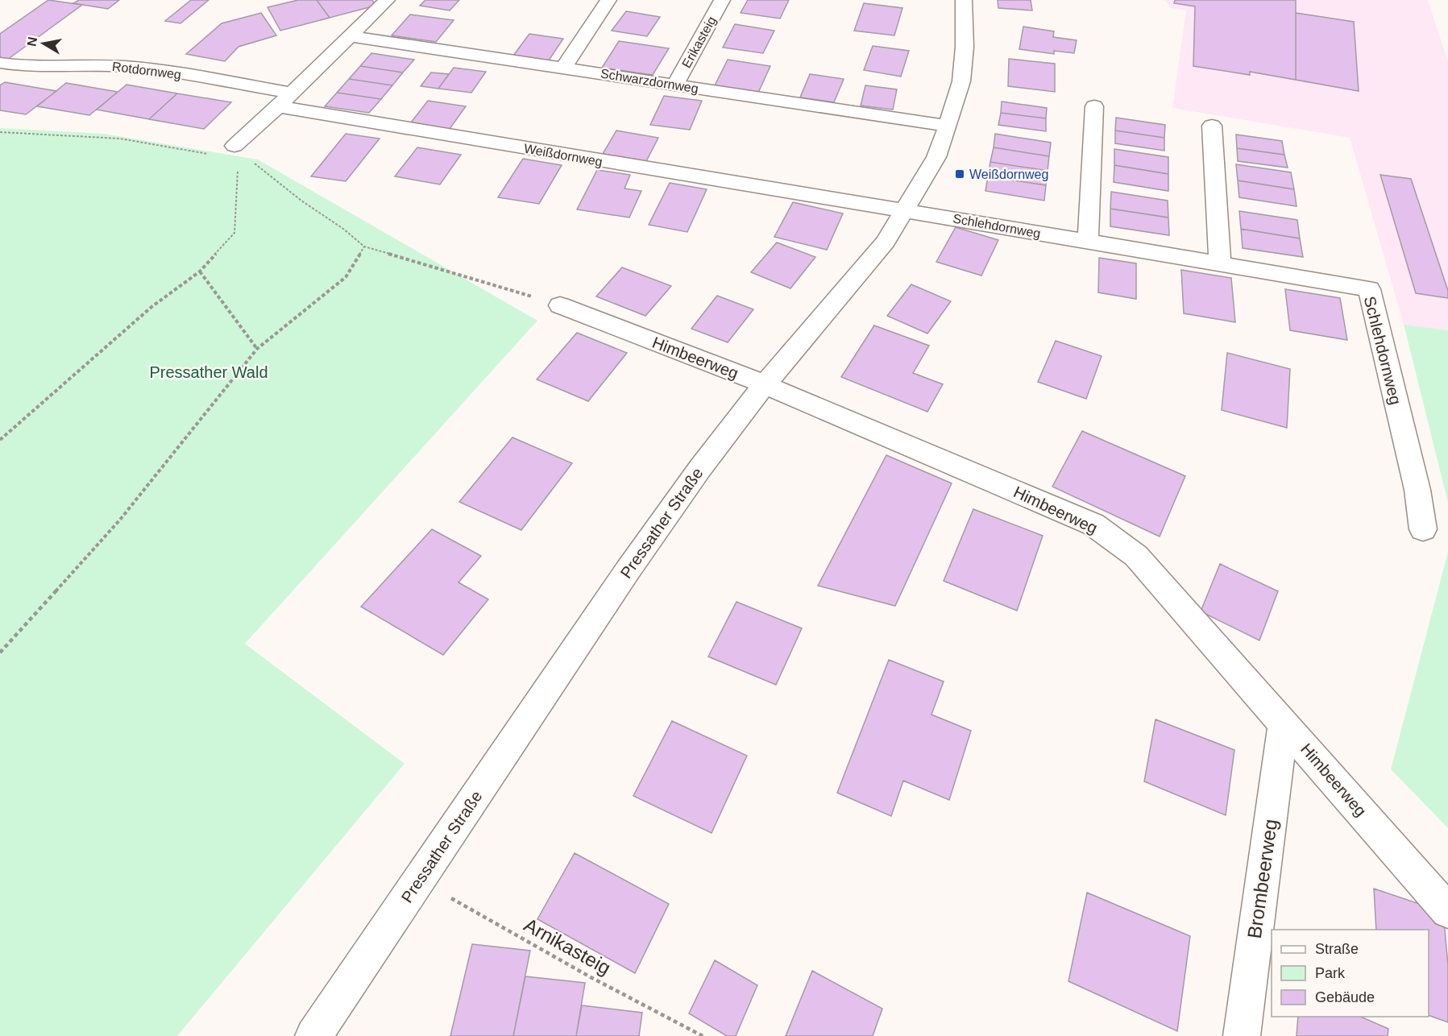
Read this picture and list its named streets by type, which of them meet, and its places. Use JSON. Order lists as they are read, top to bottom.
{
  "streets": {
    "street": [
      "Erikasteig",
      "Rotdornweg",
      "Schwarzdornweg",
      "Weißdornweg",
      "Schlehdornweg",
      "Himbeerweg",
      "Pressather Straße",
      "Brombeerweg"
    ],
    "path": ["Arnikasteig"]
  },
  "crossings": [
    ["Erikasteig", "Schwarzdornweg"],
    ["Rotdornweg", "Weißdornweg"],
    ["Schwarzdornweg", "Pressather Straße"],
    ["Weißdornweg", "Schlehdornweg"],
    ["Weißdornweg", "Pressather Straße"],
    ["Schlehdornweg", "Pressather Straße"],
    ["Himbeerweg", "Pressather Straße"],
    ["Himbeerweg", "Brombeerweg"],
    ["Pressather Straße", "Arnikasteig"]
  ],
  "parks": ["Pressather Wald"],
  "places": {
    "transit": ["Weißdornweg"]
  },
  "legend": ["Straße", "Park", "Gebäude"],
  "north": "left"
}
